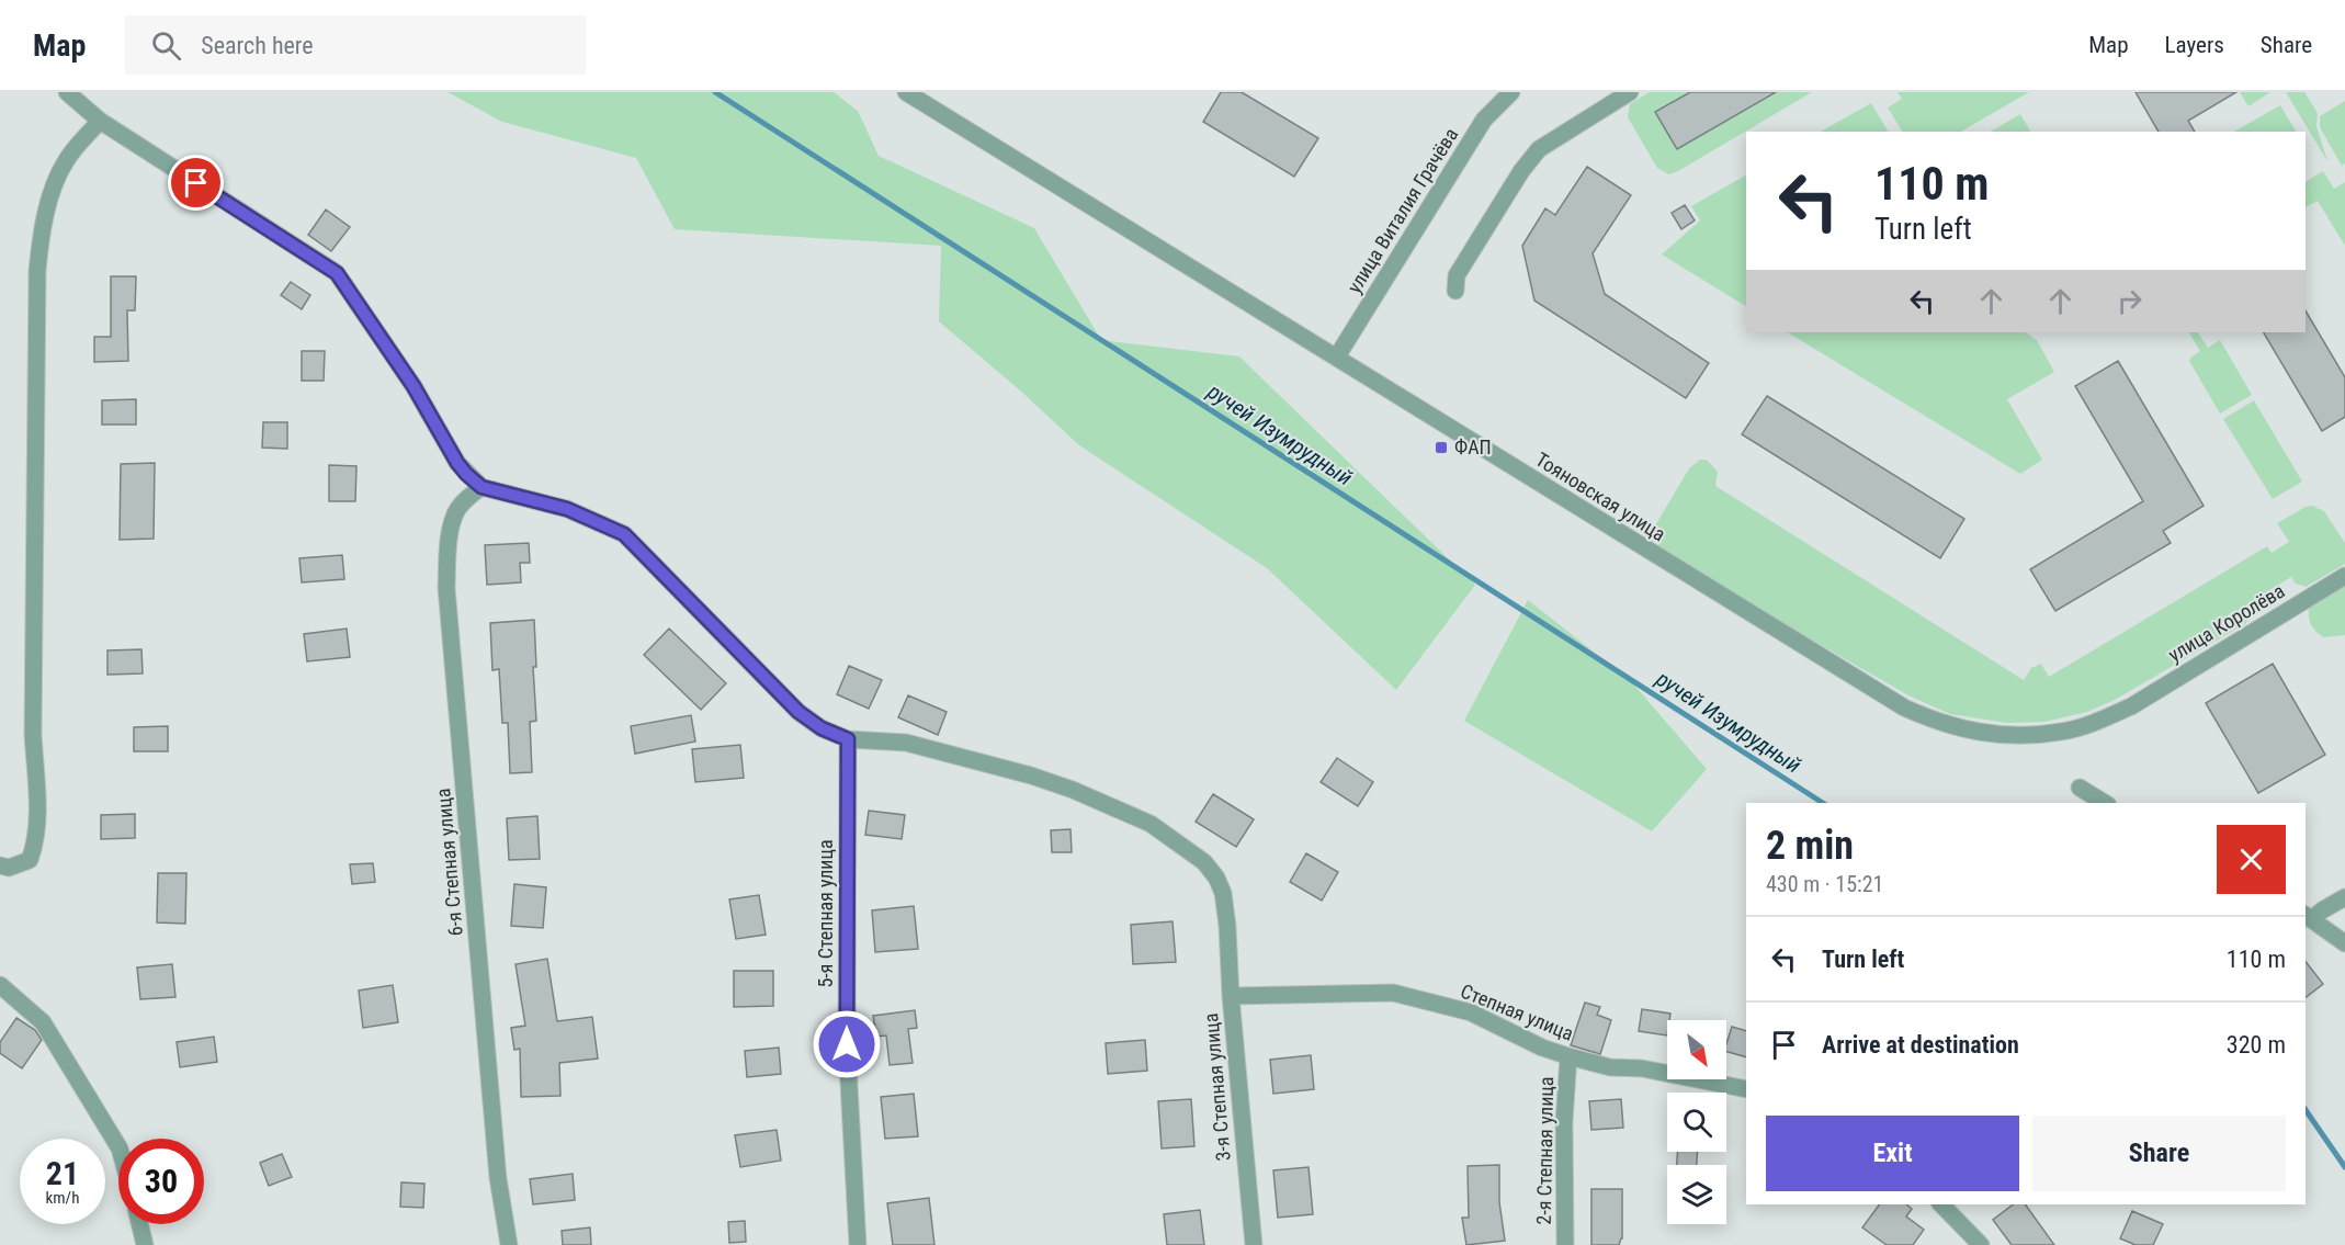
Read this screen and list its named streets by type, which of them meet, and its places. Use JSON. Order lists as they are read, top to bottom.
{
  "streets": {
    "street": [
      "улица Виталия Грачёва",
      "Тояновская улица",
      "улица Королёва",
      "6-я Степная улица",
      "5-я Степная улица",
      "Степная улица",
      "3-я Степная улица",
      "2-я Степная улица"
    ]
  },
  "crossings": [
    ["улица Виталия Грачёва", "Тояновская улица"],
    ["Тояновская улица", "улица Королёва"],
    ["5-я Степная улица", "3-я Степная улица"],
    ["Степная улица", "3-я Степная улица"],
    ["Степная улица", "2-я Степная улица"]
  ],
  "water": ["ручей Изумрудный"],
  "places": {
    "transit": ["ФАП"]
  },
  "north": "bottom right",
  "page": {
    "header": "Map",
    "search": "Search here",
    "nav": ["Map", "Layers", "Share"],
    "turn": ["110 m", "Turn left"],
    "heading": ["2 min", "430 m · 15:21"],
    "list": [
      {
        "name": "Turn left",
        "value": "110 m"
      },
      {
        "name": "Arrive at destination",
        "value": "320 m"
      }
    ],
    "buttons": ["Exit", "Share"],
    "speed": "21 km/h",
    "limit": "30"
  }
}
